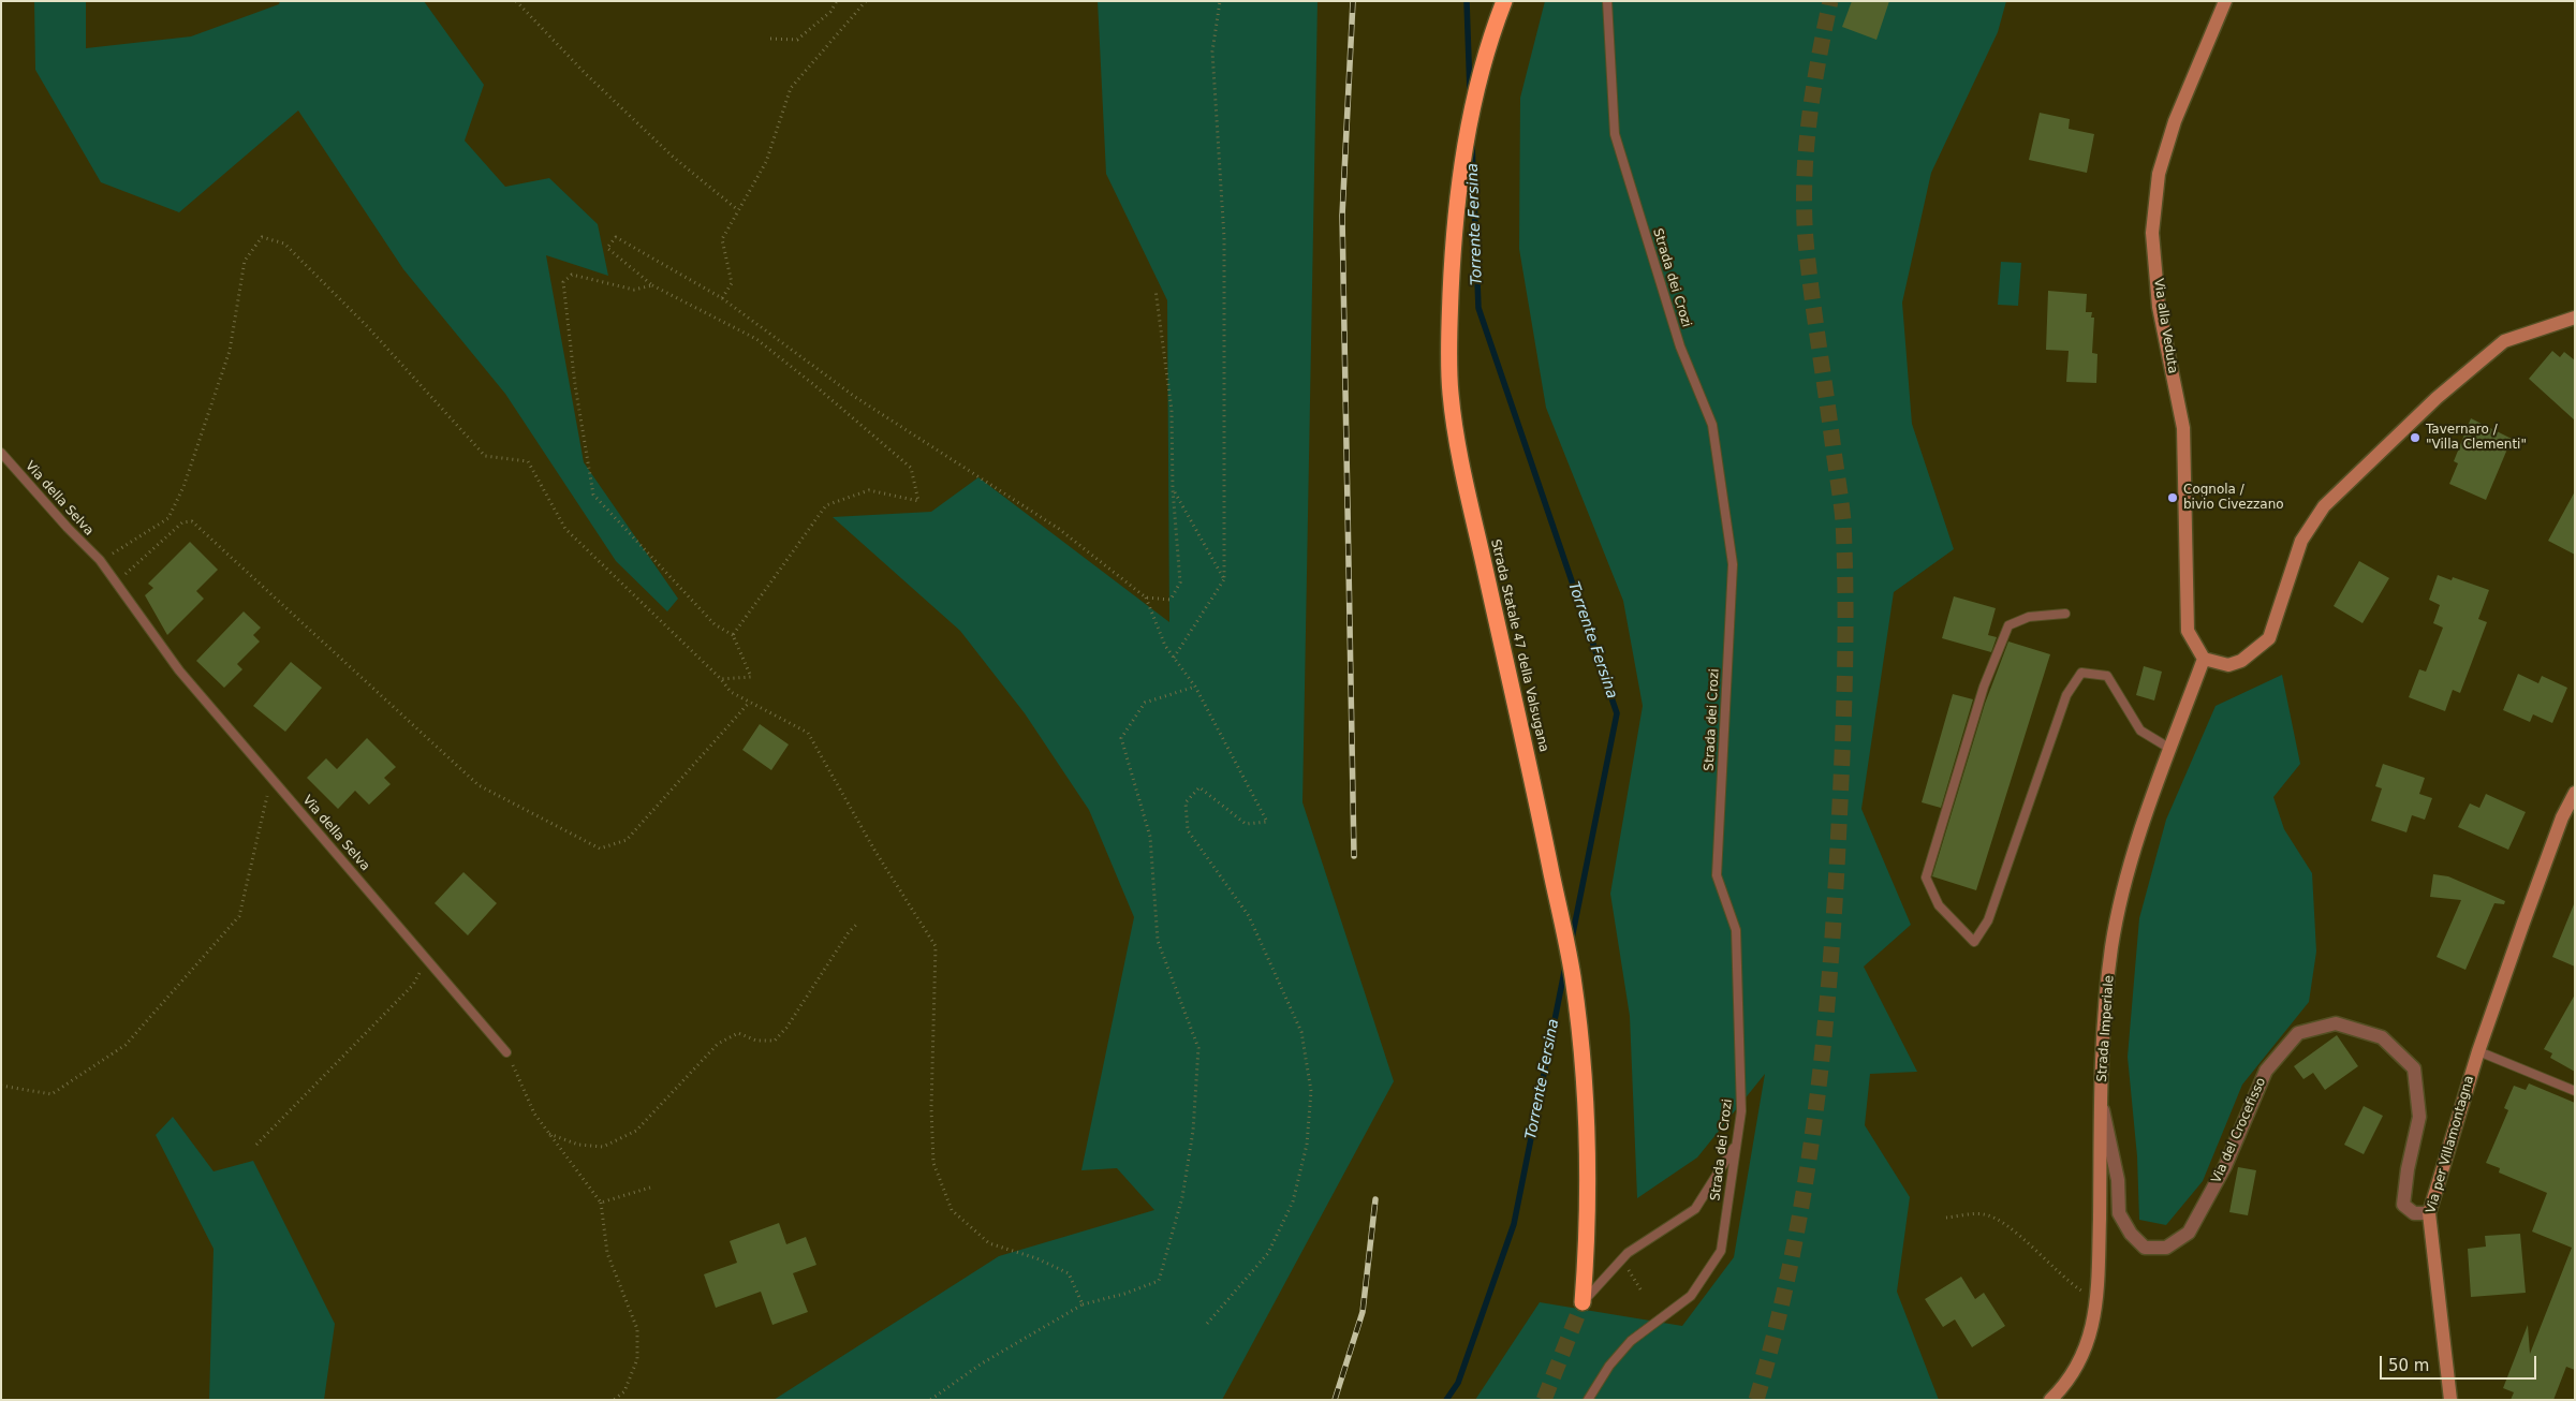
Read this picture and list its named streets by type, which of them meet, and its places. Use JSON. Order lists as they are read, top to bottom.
{
  "streets": {
    "highway": ["Strada Statale 47 della Valsugana"],
    "street": [
      "Via alla Veduta",
      "Strada Imperiale",
      "Via del Crocefisso",
      "Via per Villamontagna"
    ],
    "lane": ["Strada dei Crozi", "Via della Selva"]
  },
  "crossings": [
    ["Via alla Veduta", "Strada Imperiale"],
    ["Strada Imperiale", "Via del Crocefisso"],
    ["Via del Crocefisso", "Via per Villamontagna"]
  ],
  "water": ["Torrente Fersina"],
  "places": ["Tavernaro / \"Villa Clementi\"", "Cognola / bivio Civezzano"],
  "scale_bar": "50 m"
}
